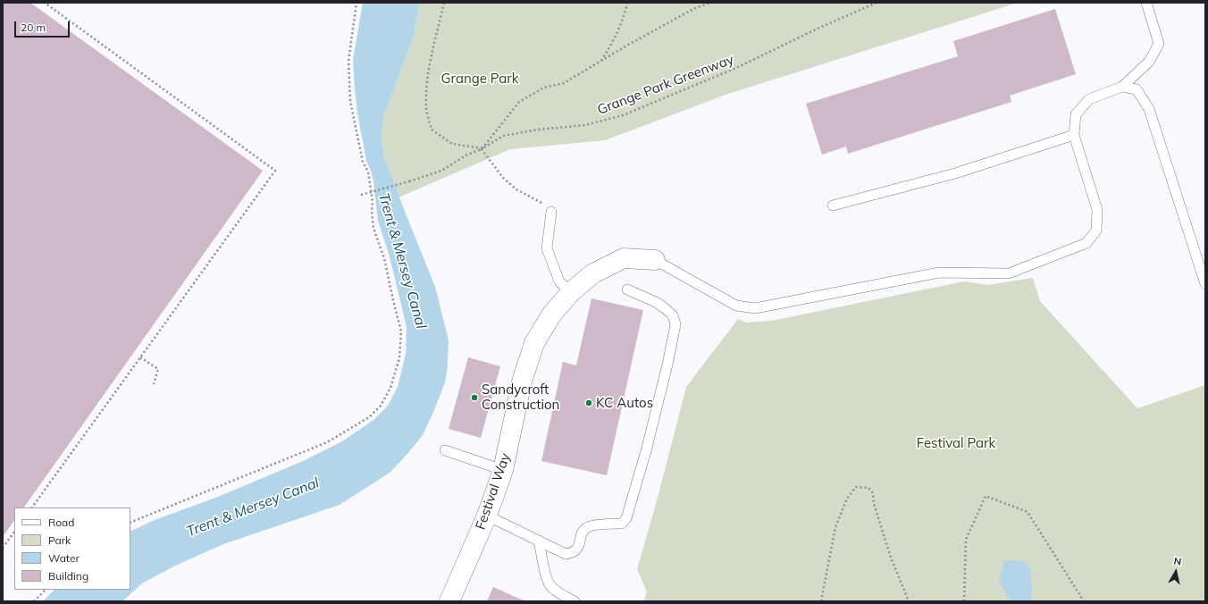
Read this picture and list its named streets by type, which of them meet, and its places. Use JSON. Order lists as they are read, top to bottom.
{
  "streets": {
    "street": ["Festival Way"],
    "path": ["Grange Park Greenway"]
  },
  "water": ["Trent & Mersey Canal"],
  "parks": ["Grange Park", "Festival Park"],
  "places": ["Sandycroft Construction", "KC Autos"],
  "legend": [
    "Road",
    "Park",
    "Water",
    "Building"
  ],
  "scale_bar": "20 m",
  "north": "top"
}
